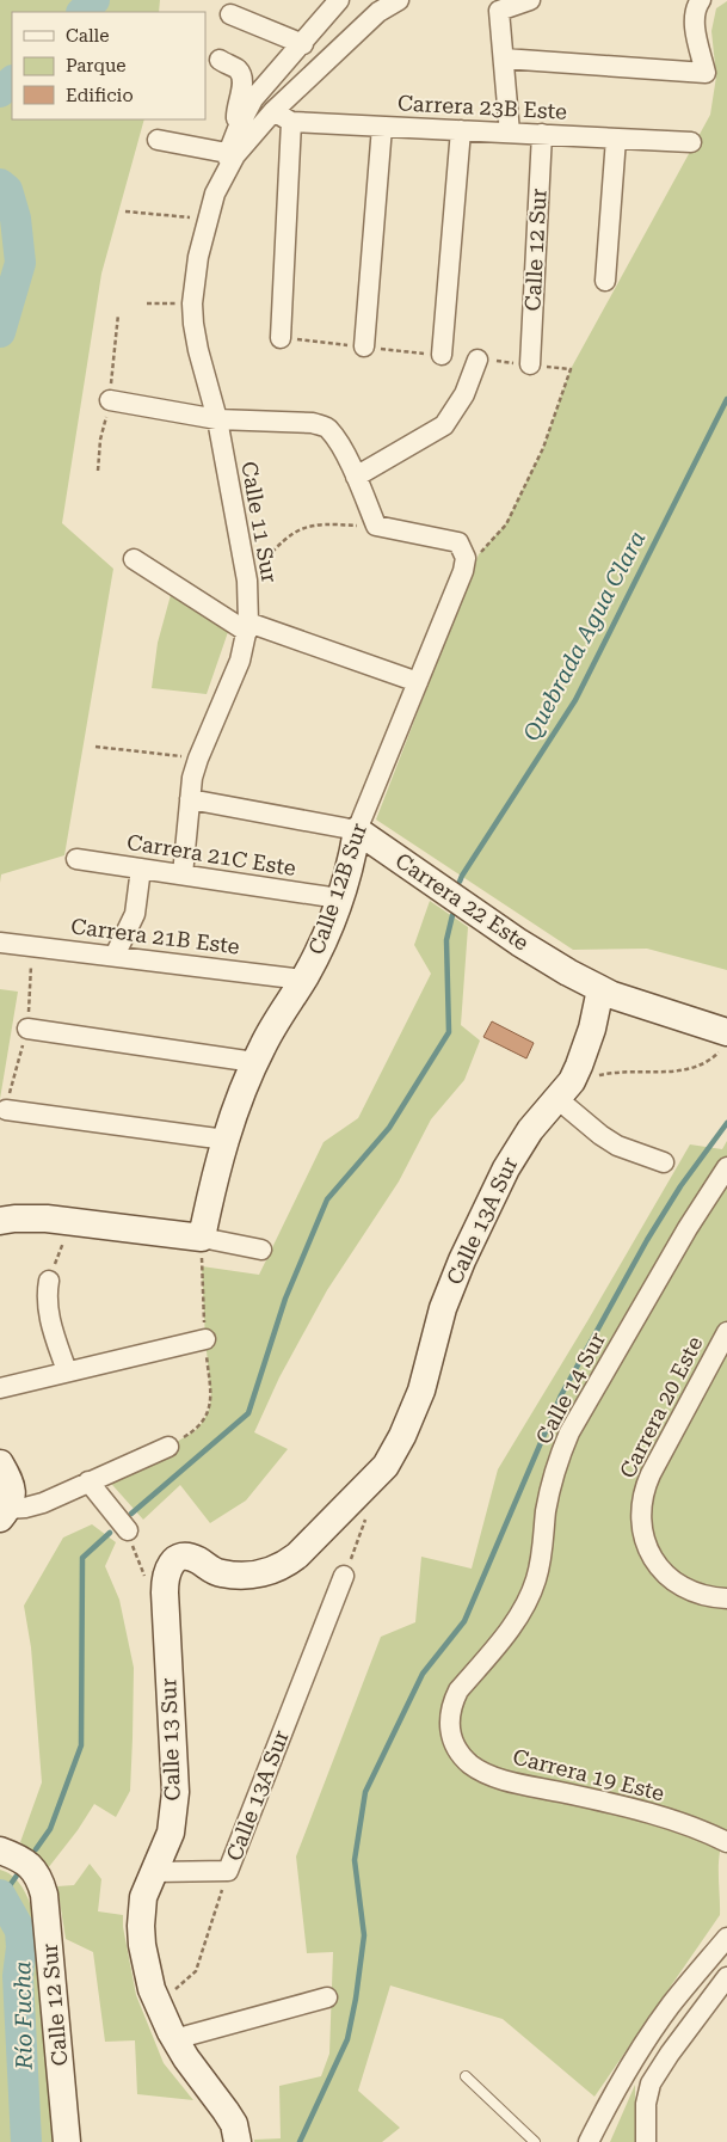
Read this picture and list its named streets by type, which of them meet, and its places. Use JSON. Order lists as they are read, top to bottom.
{
  "streets": {
    "street": [
      "Carrera 23B Este",
      "Calle 12 Sur",
      "Calle 11 Sur",
      "Carrera 21C Este",
      "Calle 12B Sur",
      "Carrera 22 Este",
      "Carrera 21B Este",
      "Calle 13A Sur",
      "Calle 14 Sur",
      "Carrera 20 Este",
      "Calle 13 Sur",
      "Carrera 19 Este"
    ]
  },
  "crossings": [
    ["Carrera 23B Este", "Calle 12 Sur"],
    ["Calle 11 Sur", "Carrera 21C Este"],
    ["Calle 11 Sur", "Carrera 22 Este"],
    ["Carrera 21C Este", "Calle 12B Sur"],
    ["Calle 12B Sur", "Carrera 22 Este"],
    ["Calle 12B Sur", "Carrera 21B Este"],
    ["Carrera 22 Este", "Calle 13A Sur"],
    ["Calle 13A Sur", "Calle 13 Sur"],
    ["Calle 14 Sur", "Carrera 19 Este"]
  ],
  "water": ["Quebrada Agua Clara", "Río Fucha"],
  "legend": ["Calle", "Parque", "Edificio"]
}
